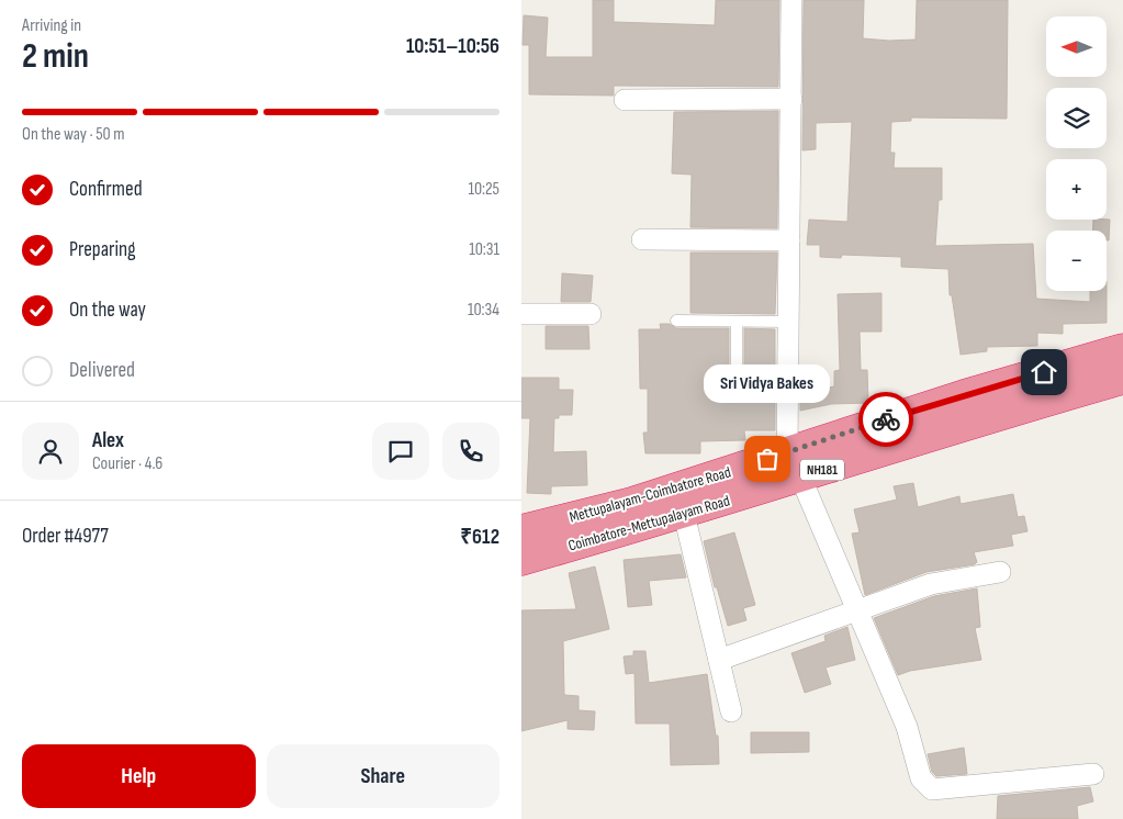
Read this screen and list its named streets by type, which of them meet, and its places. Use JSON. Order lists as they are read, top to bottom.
{
  "streets": {
    "highway": ["NH181", "Mettupalayam-Coimbatore Road", "Coimbatore-Mettupalayam Road"]
  },
  "crossings": [
    ["Mettupalayam-Coimbatore Road", "Coimbatore-Mettupalayam Road"]
  ],
  "places": ["Sri Vidya Bakes"],
  "north": "left",
  "page": {
    "heading": ["2 min", "Arriving in", "10:51–10:56"],
    "panel": [
      "Alex",
      "Courier · 4.6",
      "Order #4977",
      "₹612"
    ],
    "map_buttons": ["+", "−"],
    "bar": "On the way · 50 m",
    "list": [
      ["Confirmed", "10:25"],
      ["Preparing", "10:31"],
      ["On the way", "10:34"],
      "Delivered"
    ],
    "bubble": "Sri Vidya Bakes",
    "buttons": ["Help", "Share"]
  }
}
